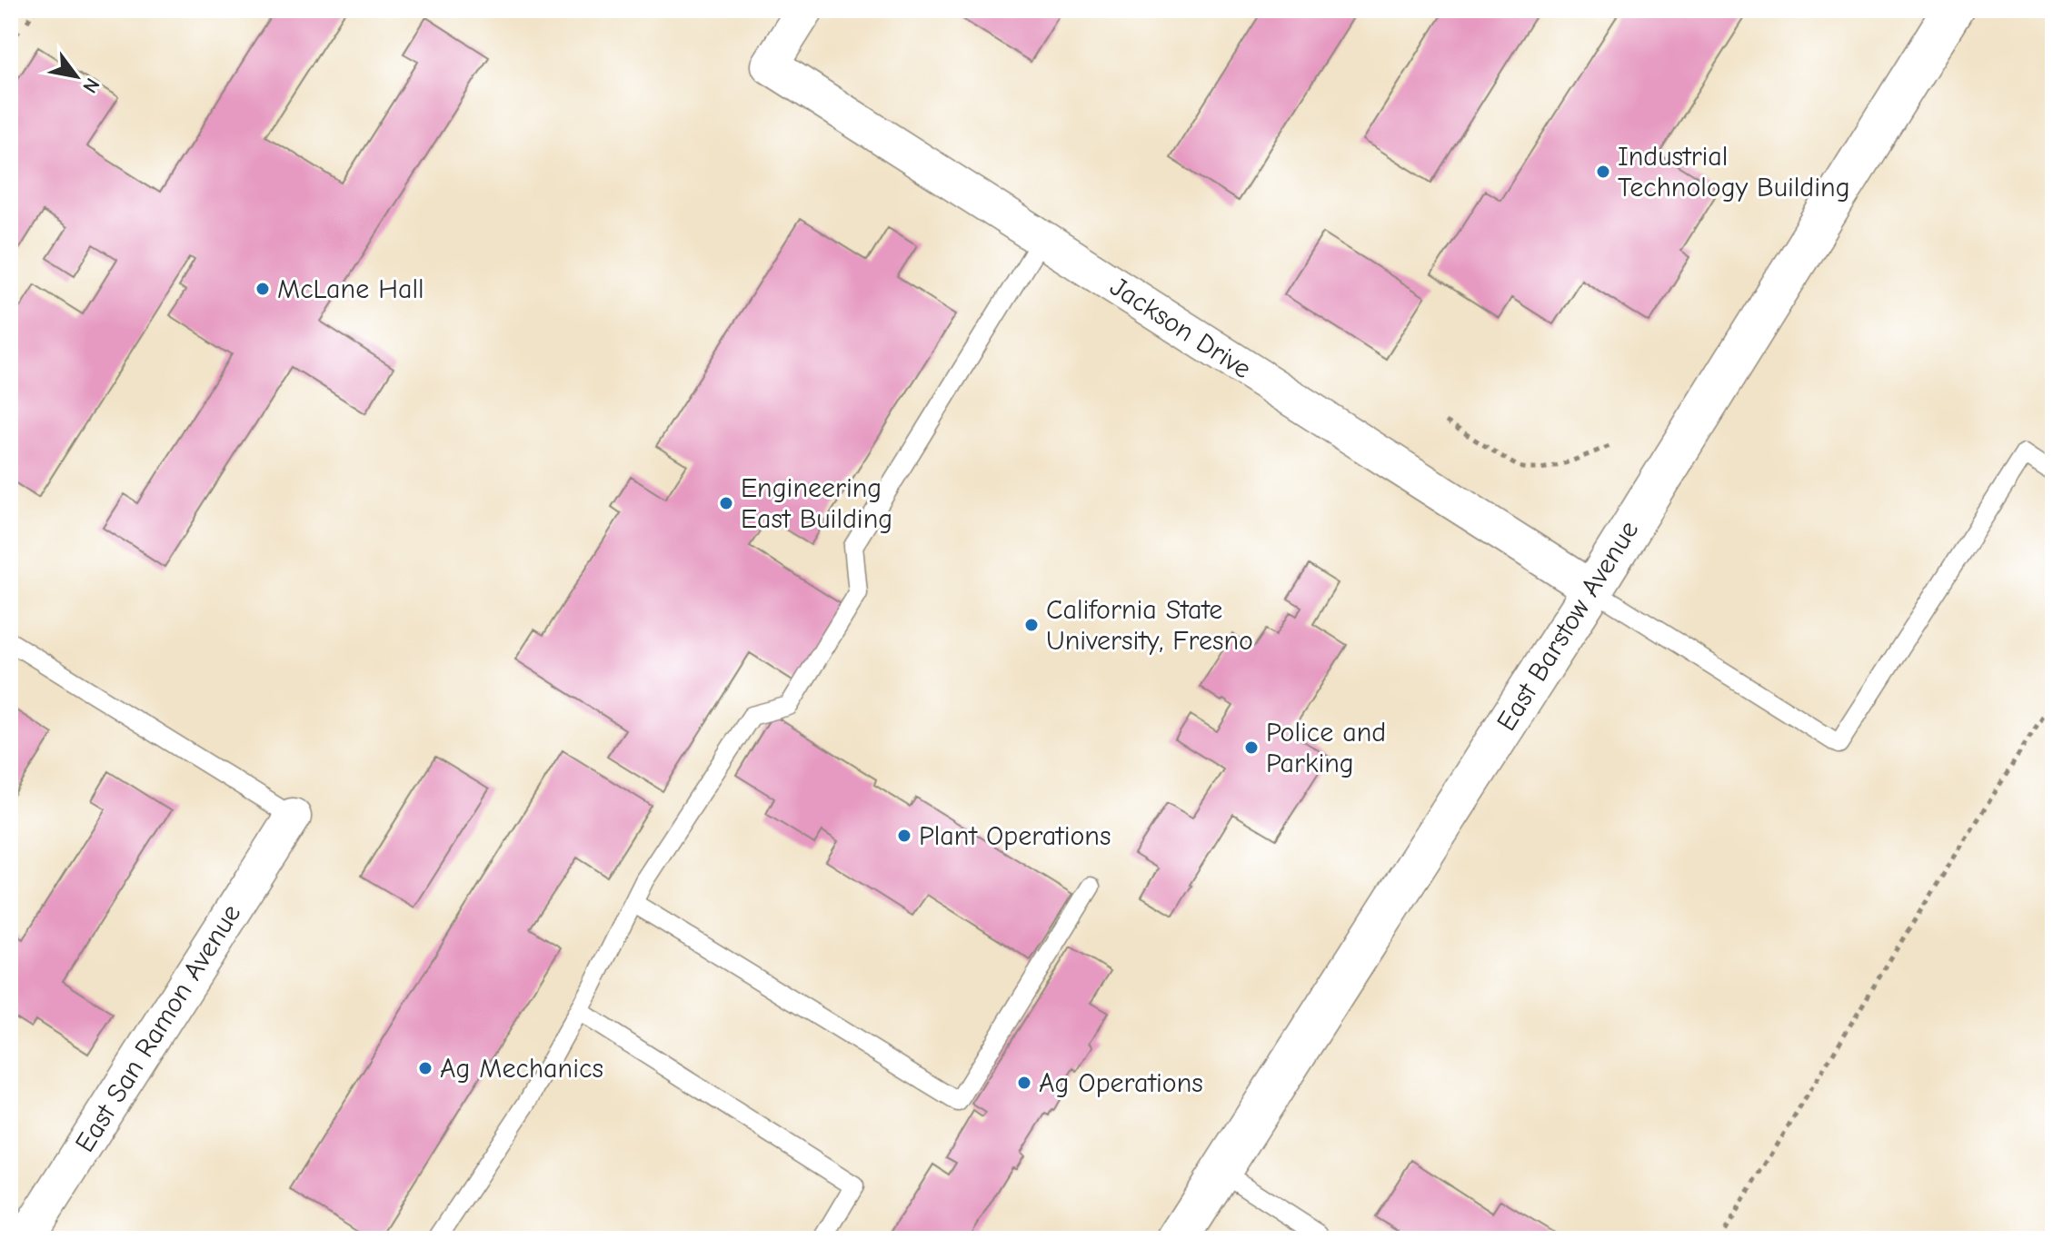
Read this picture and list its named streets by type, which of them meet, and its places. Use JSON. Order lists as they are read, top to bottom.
{
  "streets": {
    "street": ["Jackson Drive", "East Barstow Avenue", "East San Ramon Avenue"]
  },
  "crossings": [
    ["Jackson Drive", "East Barstow Avenue"]
  ],
  "places": [
    "Industrial Technology Building",
    "McLane Hall",
    "Engineering East Building",
    "California State University, Fresno",
    "Police and Parking",
    "Plant Operations",
    "Ag Mechanics",
    "Ag Operations"
  ],
  "north": "bottom right"
}
